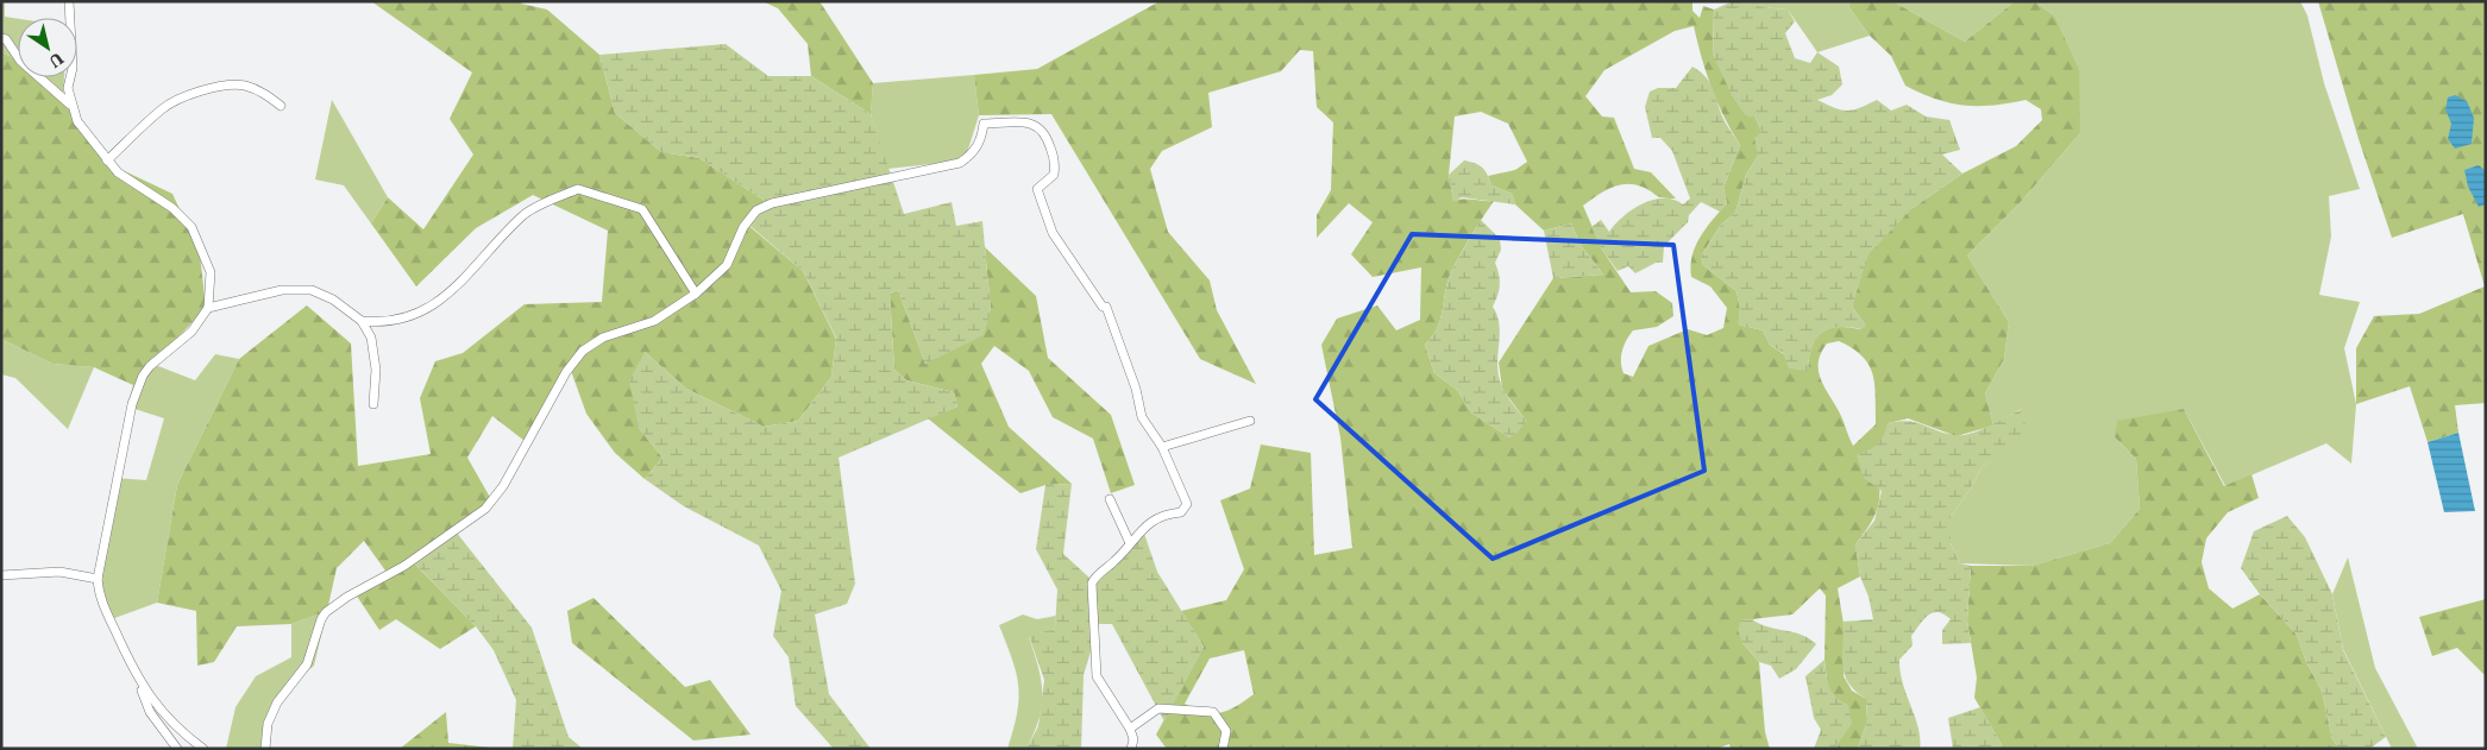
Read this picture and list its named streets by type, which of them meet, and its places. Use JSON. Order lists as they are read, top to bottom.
{
  "north": "bottom right"
}
